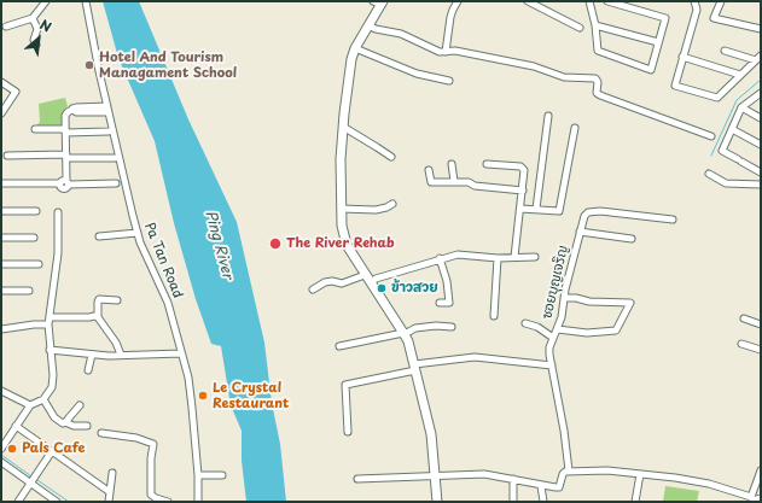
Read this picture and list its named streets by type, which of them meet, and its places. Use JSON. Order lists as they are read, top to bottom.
{
  "streets": {
    "street": ["Pa Tan Road", "ซอยบุญเจริญ"]
  },
  "water": ["Ping River"],
  "places": [
    "Hotel And Tourism Managament School",
    "The River Rehab",
    "ข้าวสวย",
    "Le Crystal Restaurant",
    "Pals Cafe"
  ],
  "north": "top right"
}
